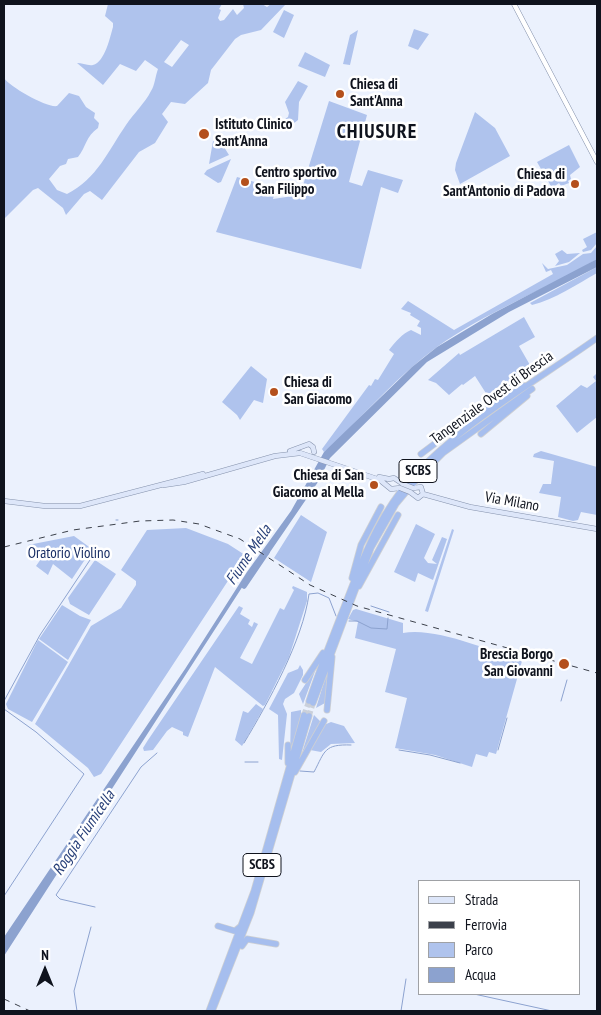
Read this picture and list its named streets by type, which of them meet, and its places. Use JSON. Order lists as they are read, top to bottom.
{
  "streets": {
    "highway": ["Tangenziale Ovest di Brescia", "SCBS"],
    "main road": ["Via Milano"]
  },
  "districts": ["CHIUSURE"],
  "water": ["Fiume Mella", "Roggia Fiumicella"],
  "parks": ["Oratorio Violino"],
  "places": [
    "Chiesa di Sant'Anna",
    "Istituto Clinico Sant'Anna",
    "Centro sportivo San Filippo",
    "Chiesa di Sant'Antonio di Padova",
    "Chiesa di San Giacomo",
    "Chiesa di San Giacomo al Mella",
    "Brescia Borgo San Giovanni"
  ],
  "legend": [
    "Strada",
    "Ferrovia",
    "Parco",
    "Acqua"
  ],
  "north": "top"
}
